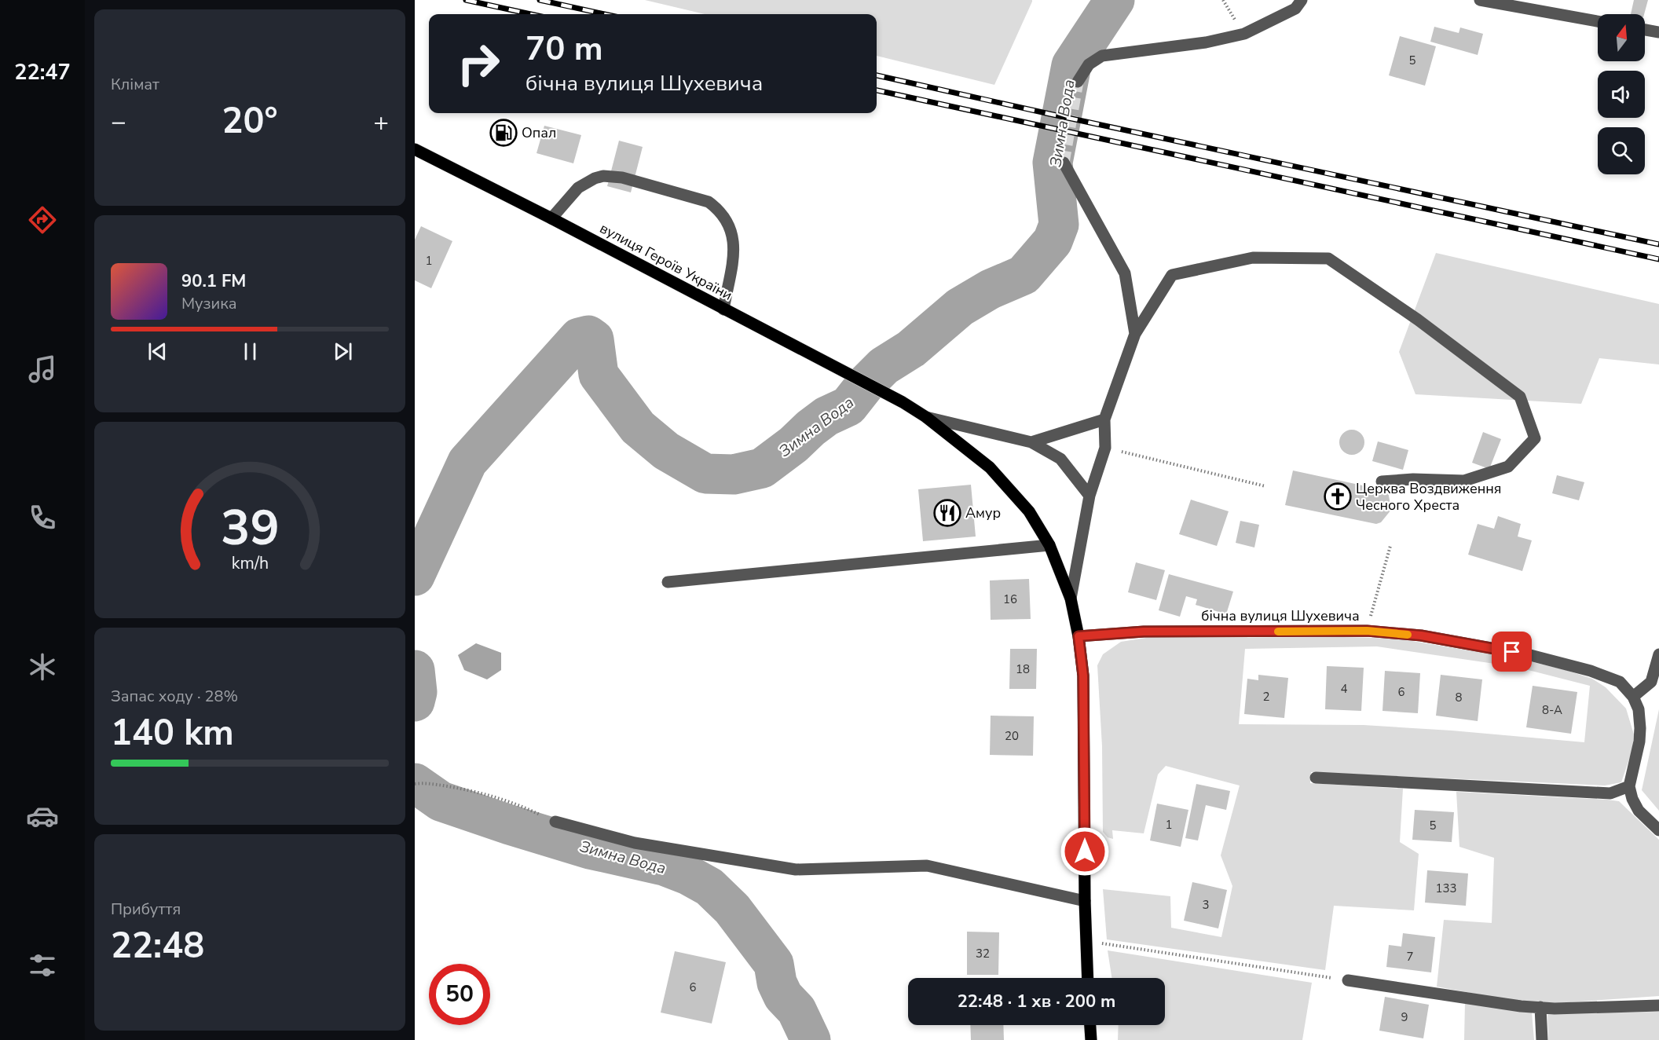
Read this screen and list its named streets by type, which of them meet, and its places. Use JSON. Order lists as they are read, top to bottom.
{
  "streets": {
    "main road": ["вулиця Героїв України"],
    "street": ["бічна вулиця Шухевича"]
  },
  "crossings": [
    ["вулиця Героїв України", "бічна вулиця Шухевича"]
  ],
  "water": ["Зимна Вода"],
  "places": {
    "fuel station": ["Опал"],
    "church": ["Церква Воздвиження Чесного Хреста"],
    "restaurant": ["Амур"]
  },
  "house_numbers": [
    "5",
    "1",
    "16",
    "18",
    "4",
    "6",
    "2",
    "8",
    "8-А",
    "20",
    "1",
    "5",
    "133",
    "3",
    "32",
    "7",
    "6",
    "9"
  ],
  "north": "top",
  "page": {
    "tabs": "22:47",
    "tile": [
      "Клімат",
      ["Запас ходу · 28%", "140 km"],
      ["Прибуття", "22:48"]
    ],
    "turn": ["70 m", "бічна вулиця Шухевича"],
    "heat": ["−", "20°", "+"],
    "song": ["90.1 FM", "Музика"],
    "limit": "50",
    "trip": "22:48 · 1 хв · 200 m",
    "gauge": ["39", "km/h"]
  }
}
